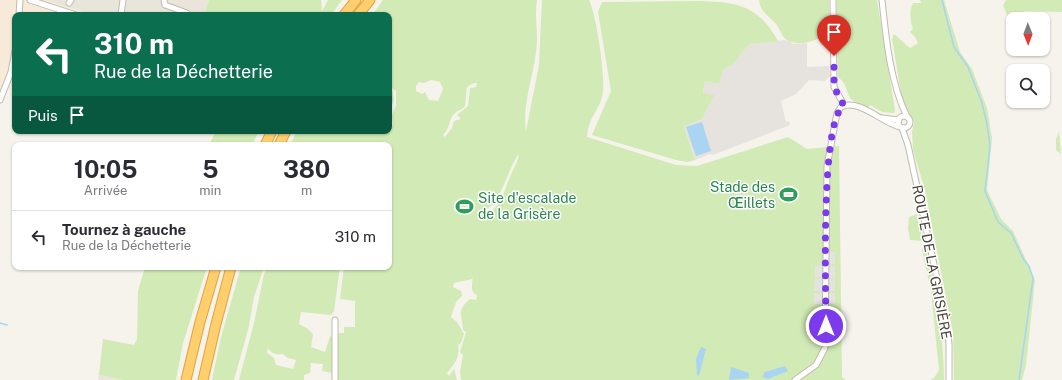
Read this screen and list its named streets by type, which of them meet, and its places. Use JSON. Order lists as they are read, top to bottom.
{
  "streets": {
    "street": ["ROUTE DE LA GRISIÈRE"]
  },
  "places": {
    "sports": ["Stade des Œillets", "Site d'escalade de la Grisère"]
  },
  "north": "bottom",
  "page": {
    "turn": ["310 m", "Rue de la Déchetterie"],
    "then": "Puis",
    "eta": [
      "10:05",
      "Arrivée",
      "5",
      "min",
      "380",
      "m"
    ],
    "list": [
      {
        "name": "Tournez à gauche",
        "note": "Rue de la Déchetterie",
        "value": "310 m"
      }
    ]
  }
}
